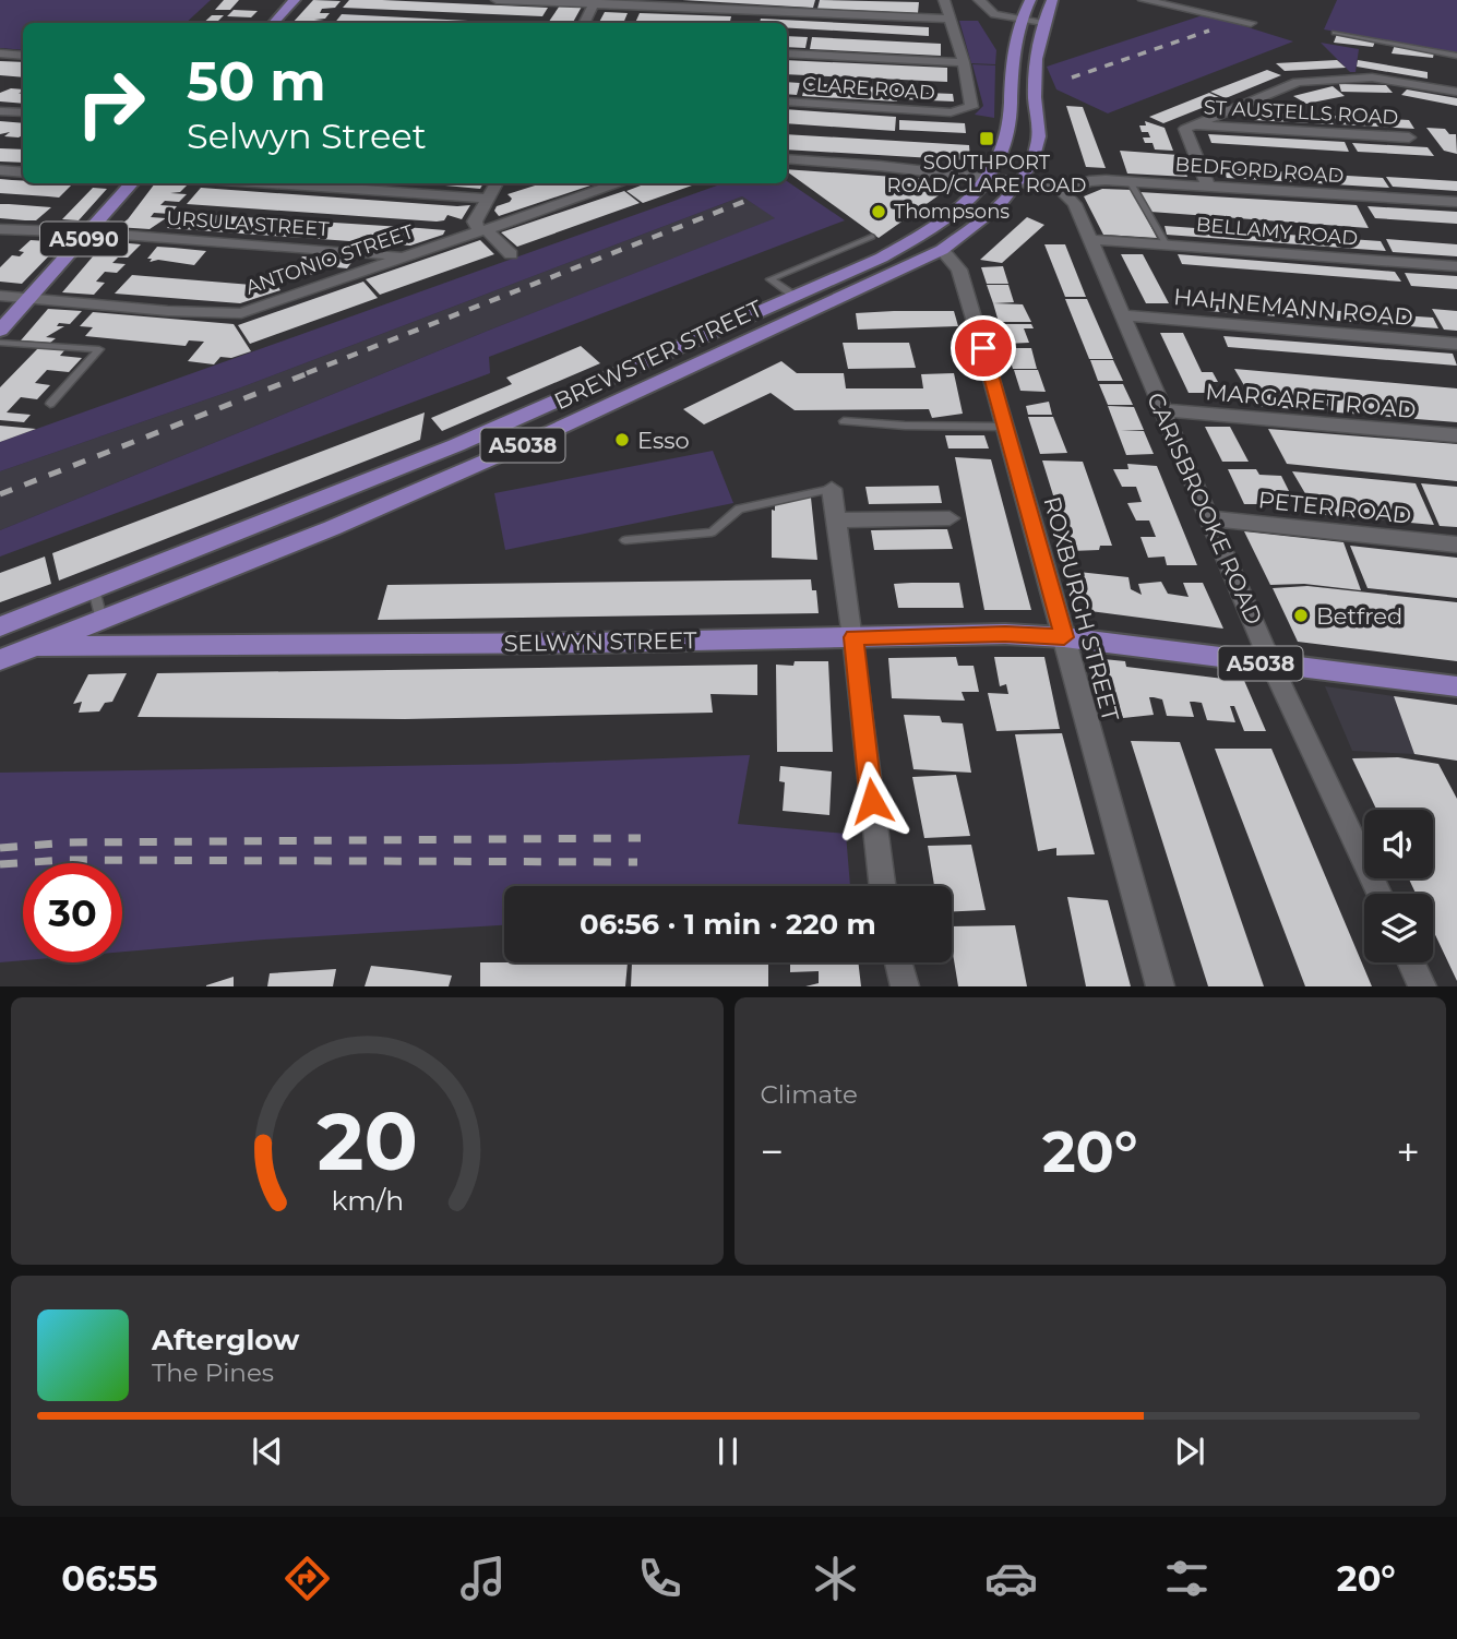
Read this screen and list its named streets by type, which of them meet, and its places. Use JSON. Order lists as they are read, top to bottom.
{
  "streets": {
    "main road": [
      "A5090",
      "BREWSTER STREET",
      "A5038",
      "SELWYN STREET"
    ],
    "street": [
      "CLARE ROAD",
      "ST AUSTELLS ROAD",
      "BEDFORD ROAD",
      "URSULA STREET",
      "BELLAMY ROAD",
      "ANTONIO STREET",
      "HAHNEMANN ROAD",
      "MARGARET ROAD",
      "PETER ROAD",
      "CARISBROOKE ROAD",
      "ROXBURGH STREET"
    ]
  },
  "crossings": [
    ["BEDFORD ROAD", "CARISBROOKE ROAD"],
    ["URSULA STREET", "A5090"],
    ["URSULA STREET", "ANTONIO STREET"],
    ["BELLAMY ROAD", "CARISBROOKE ROAD"],
    ["A5090", "ANTONIO STREET"],
    ["HAHNEMANN ROAD", "CARISBROOKE ROAD"],
    ["BREWSTER STREET", "A5038"],
    ["BREWSTER STREET", "ROXBURGH STREET"],
    ["BREWSTER STREET", "SELWYN STREET"],
    ["MARGARET ROAD", "CARISBROOKE ROAD"],
    ["A5038", "CARISBROOKE ROAD"],
    ["A5038", "ROXBURGH STREET"],
    ["A5038", "SELWYN STREET"],
    ["PETER ROAD", "CARISBROOKE ROAD"],
    ["ROXBURGH STREET", "SELWYN STREET"]
  ],
  "places": {
    "transit": ["SOUTHPORT ROAD/CLARE ROAD"],
    "other": ["Thompsons", "Esso", "Betfred"]
  },
  "page": {
    "turn": ["50 m", "Selwyn Street"],
    "limit": "30",
    "trip": "06:56 · 1 min · 220 m",
    "tile": "Climate",
    "heat": ["−", "20°", "+"],
    "song": ["Afterglow", "The Pines"],
    "tabs": ["06:55", "20°"],
    "gauge": ["20", "km/h"]
  }
}
